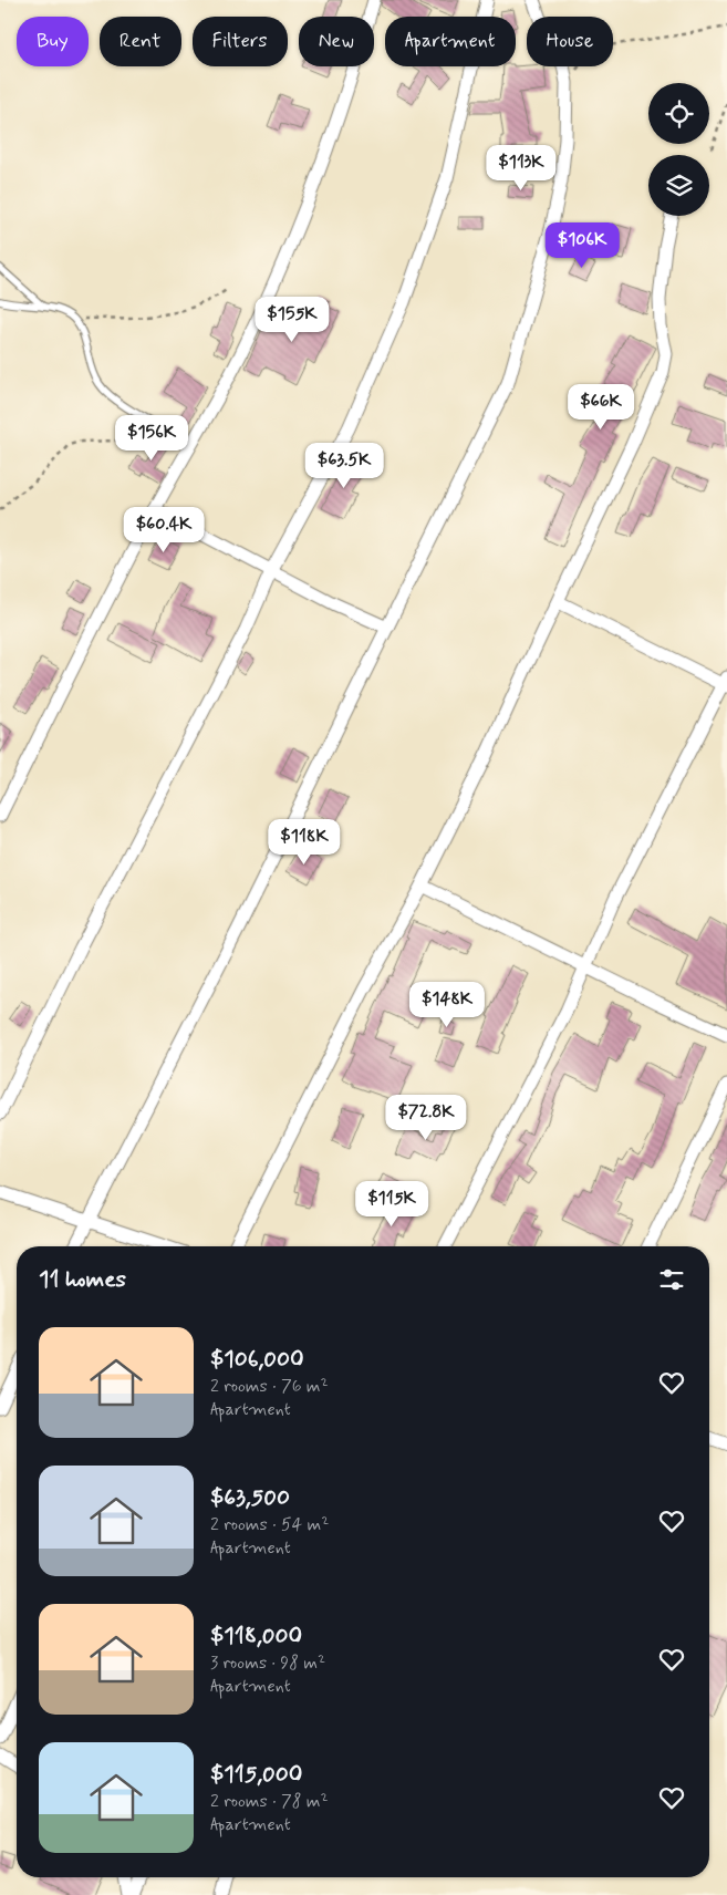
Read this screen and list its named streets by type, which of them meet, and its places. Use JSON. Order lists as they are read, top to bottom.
{
  "page": {
    "chip": [
      "Buy",
      "Rent",
      "Filters",
      "New",
      "Apartment",
      "House"
    ],
    "price": [
      "$113K",
      "$106K",
      "$155K",
      "$66K",
      "$156K",
      "$63.5K",
      "$60.4K",
      "$118K",
      "$148K",
      "$72.8K",
      "$115K"
    ],
    "heading": "11 homes",
    "list": [
      {
        "name": "$106,000",
        "note": "2 rooms · 76 m² · Apartment"
      },
      {
        "name": "$63,500",
        "note": "2 rooms · 54 m² · Apartment"
      },
      {
        "name": "$118,000",
        "note": "3 rooms · 98 m² · Apartment"
      },
      {
        "name": "$115,000",
        "note": "2 rooms · 78 m² · Apartment"
      }
    ]
  }
}
